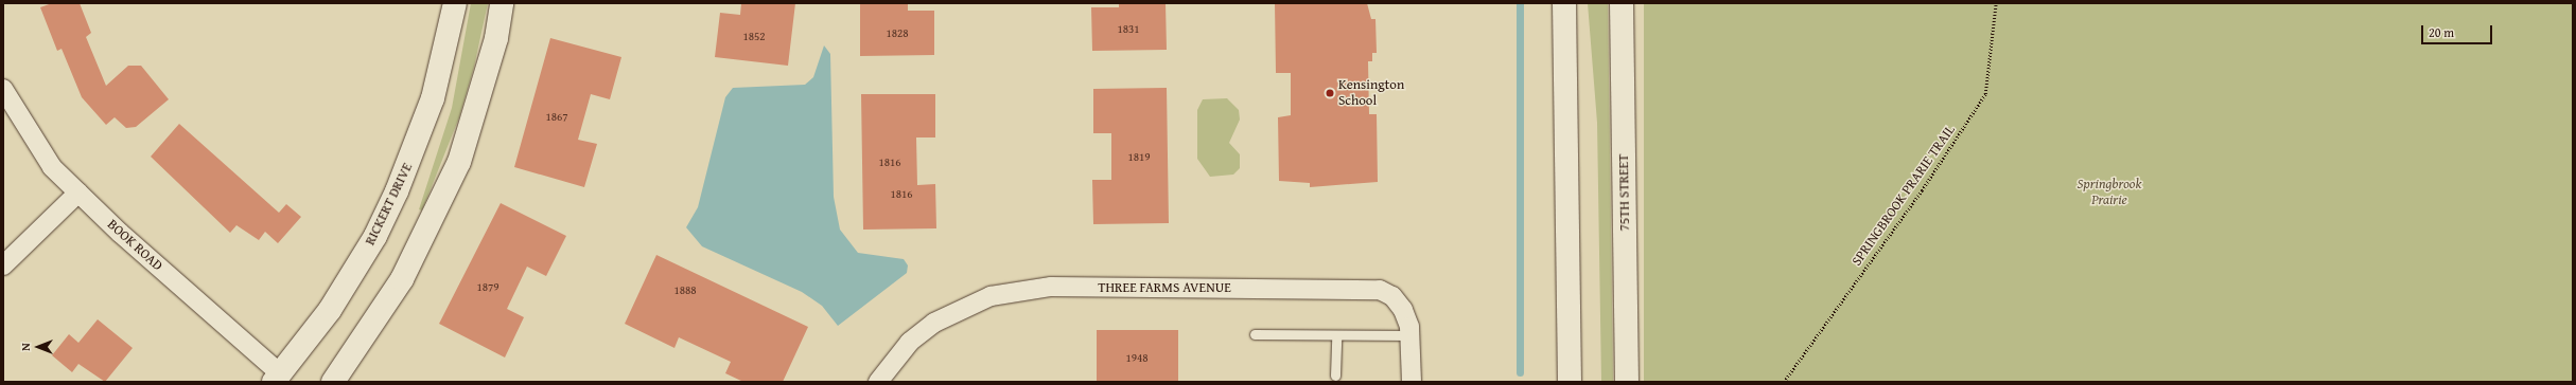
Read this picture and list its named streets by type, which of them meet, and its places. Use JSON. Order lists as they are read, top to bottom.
{
  "streets": {
    "street": [
      "75TH STREET",
      "RICKERT DRIVE",
      "BOOK ROAD",
      "THREE FARMS AVENUE"
    ],
    "path": ["SPRINGBROOK PRARIE TRAIL"]
  },
  "crossings": [
    ["RICKERT DRIVE", "BOOK ROAD"]
  ],
  "parks": ["Springbrook Prairie"],
  "places": ["Kensington School"],
  "house_numbers": [
    "1831",
    "1828",
    "1852",
    "1867",
    "1819",
    "1816",
    "1816",
    "1879",
    "1888",
    "1948"
  ],
  "scale_bar": "20 m",
  "north": "left"
}
